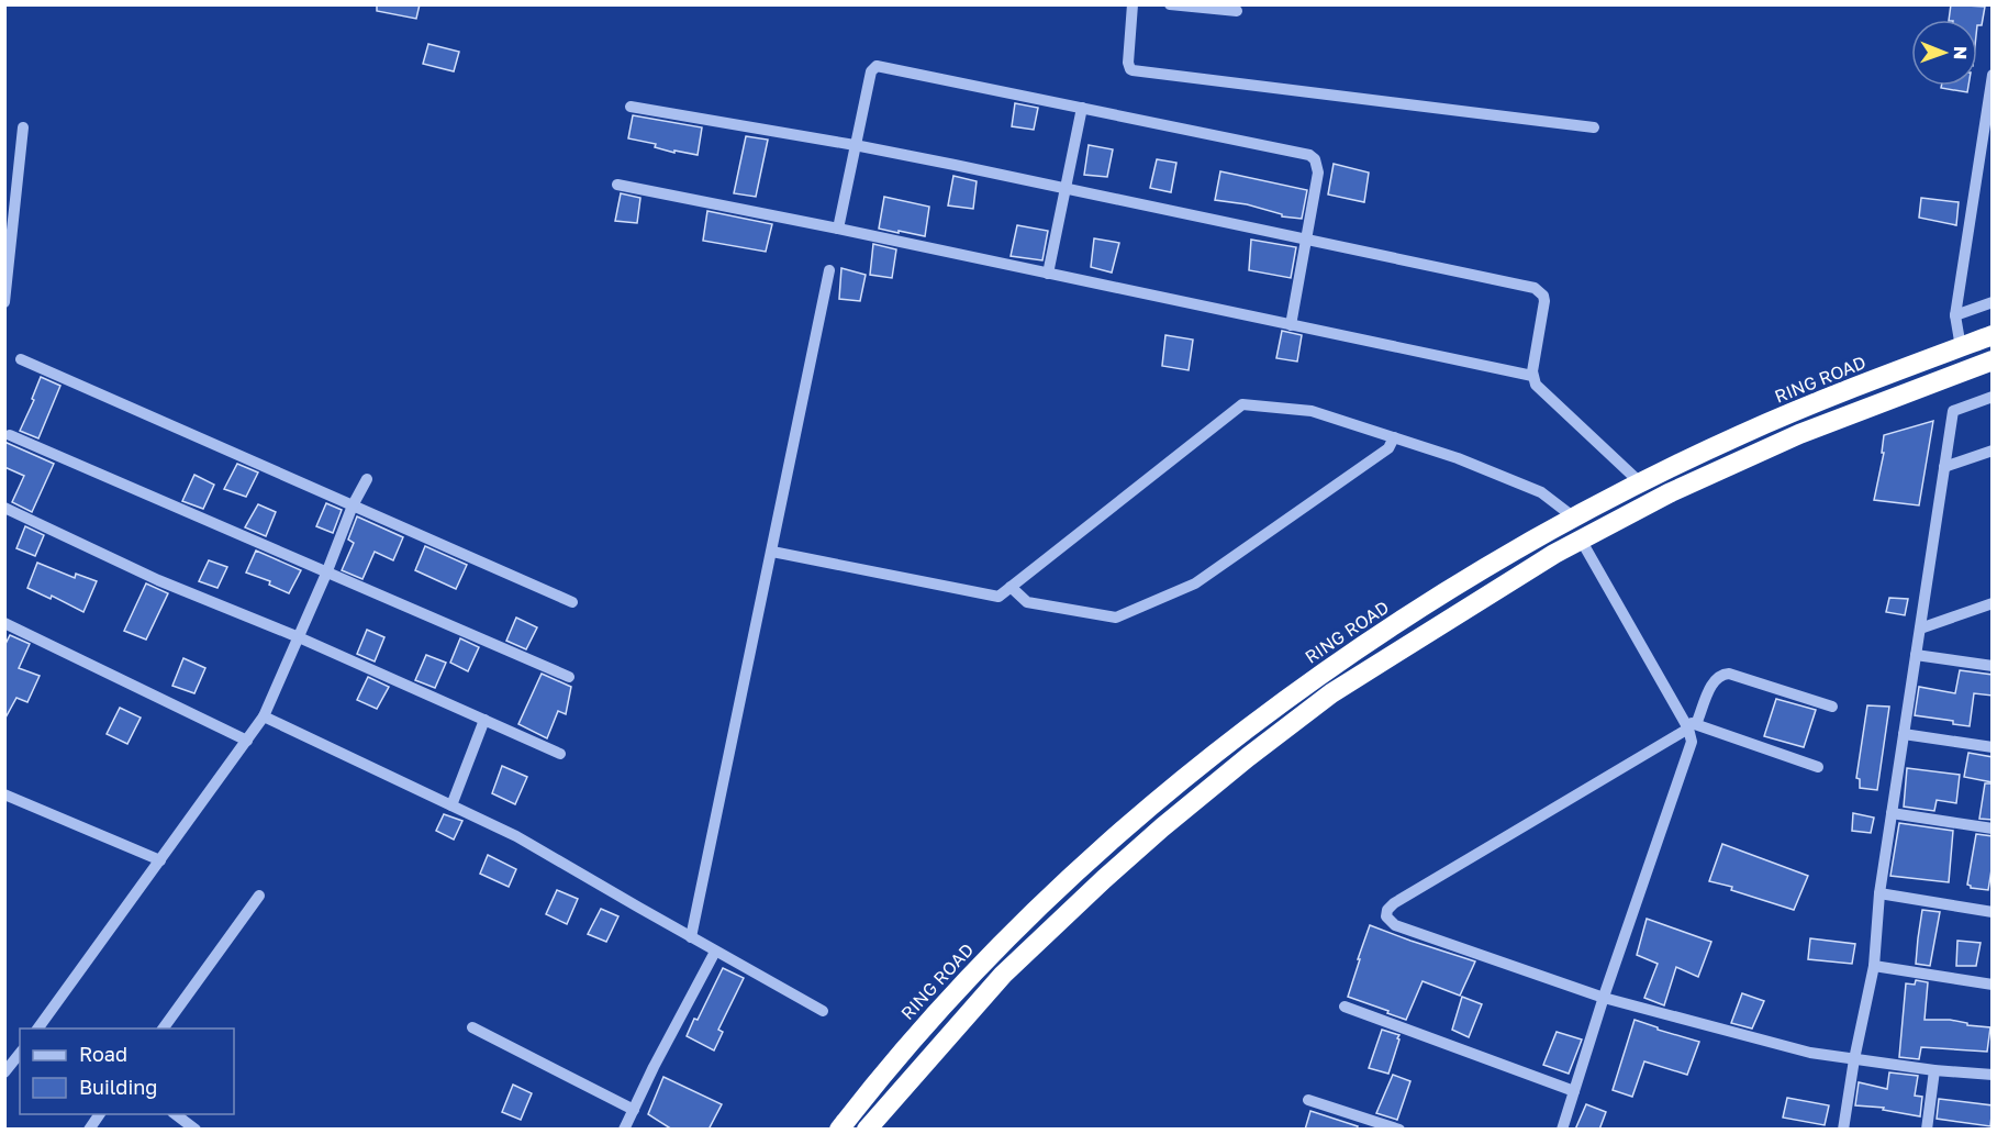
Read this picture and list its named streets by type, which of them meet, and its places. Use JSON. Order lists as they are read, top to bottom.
{
  "streets": {
    "highway": ["RING ROAD"]
  },
  "legend": ["Road", "Building"],
  "north": "right"
}
